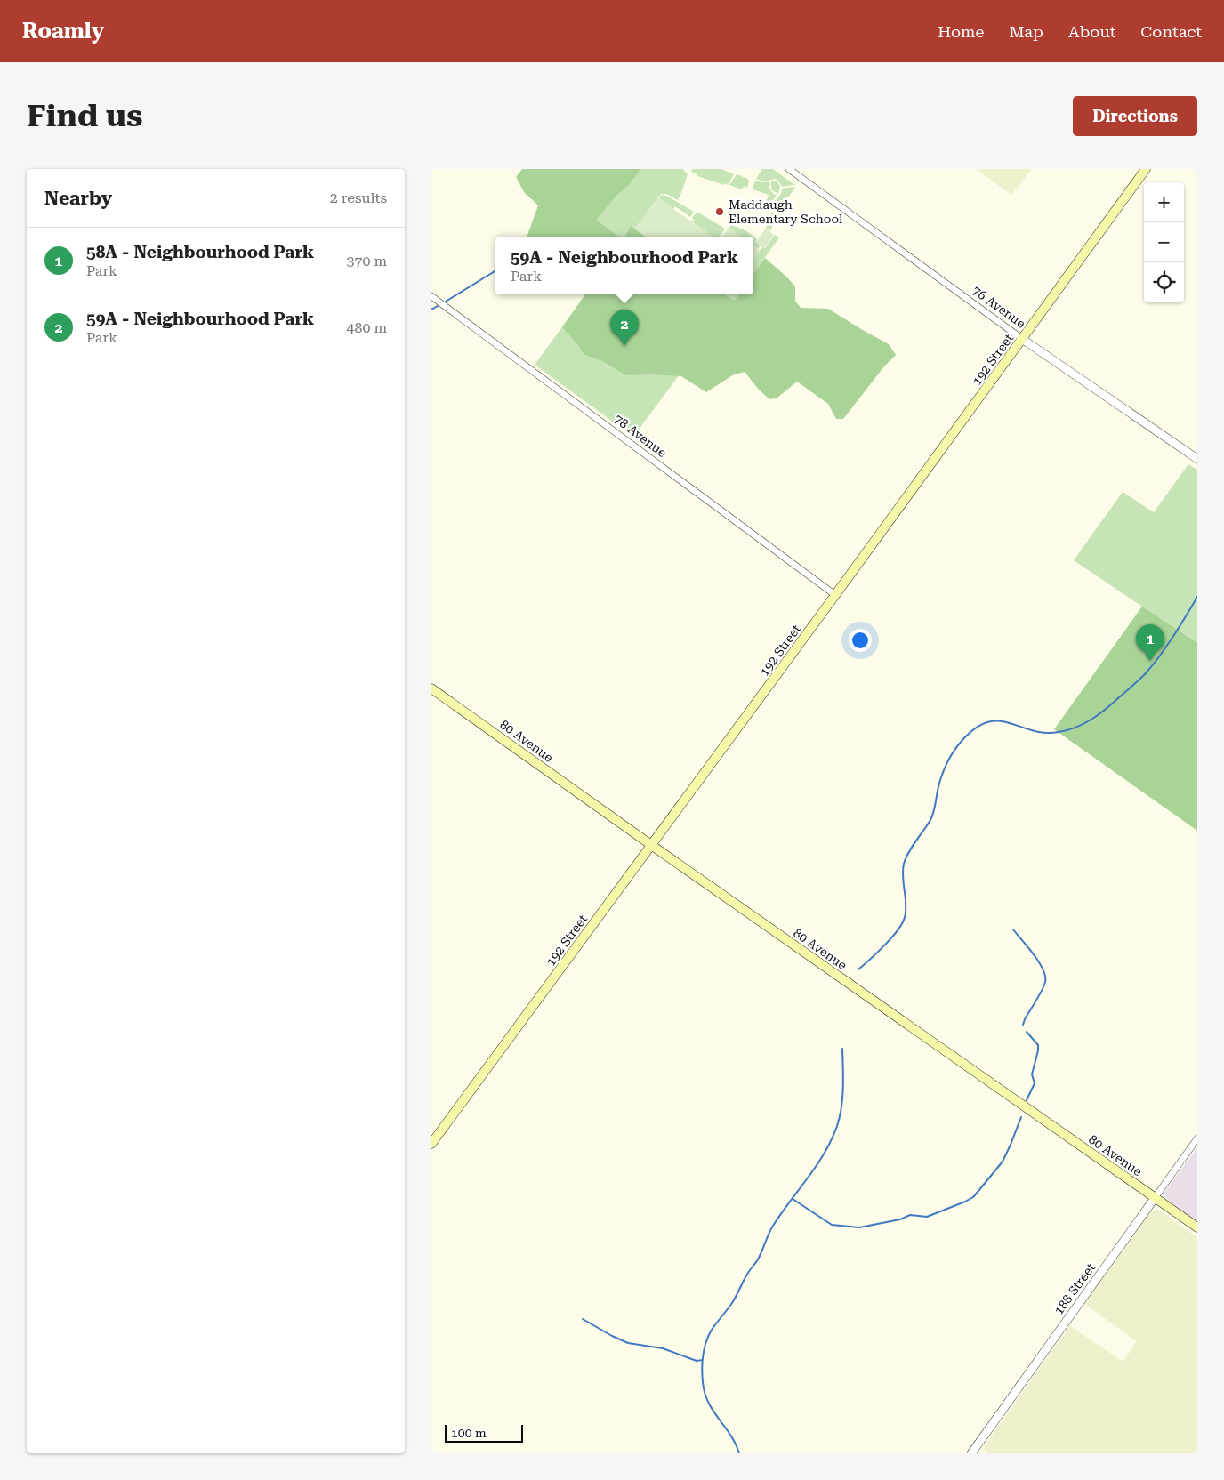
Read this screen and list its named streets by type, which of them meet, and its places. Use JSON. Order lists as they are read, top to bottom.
{
  "streets": {
    "main road": ["192 Street", "80 Avenue"],
    "street": ["76 Avenue", "78 Avenue", "188 Street"]
  },
  "crossings": [
    ["76 Avenue", "192 Street"],
    ["192 Street", "78 Avenue"],
    ["192 Street", "80 Avenue"],
    ["80 Avenue", "188 Street"]
  ],
  "places": ["Maddaugh Elementary School"],
  "scale_bar": "100 m",
  "page": {
    "header": "Roamly",
    "nav": [
      "Home",
      "Map",
      "About",
      "Contact"
    ],
    "buttons": "Directions",
    "title": "Find us",
    "heading": ["Nearby", "2 results"],
    "map_buttons": ["+", "−"],
    "list": [
      {
        "mark": "1",
        "name": "58A - Neighbourhood Park",
        "note": "Park",
        "value": "370 m"
      },
      {
        "mark": "2",
        "name": "59A - Neighbourhood Park",
        "note": "Park",
        "value": "480 m"
      }
    ],
    "popup": ["59A - Neighbourhood Park", "Park"],
    "pins": ["2", "1"],
    "scale": "100 m"
  }
}
